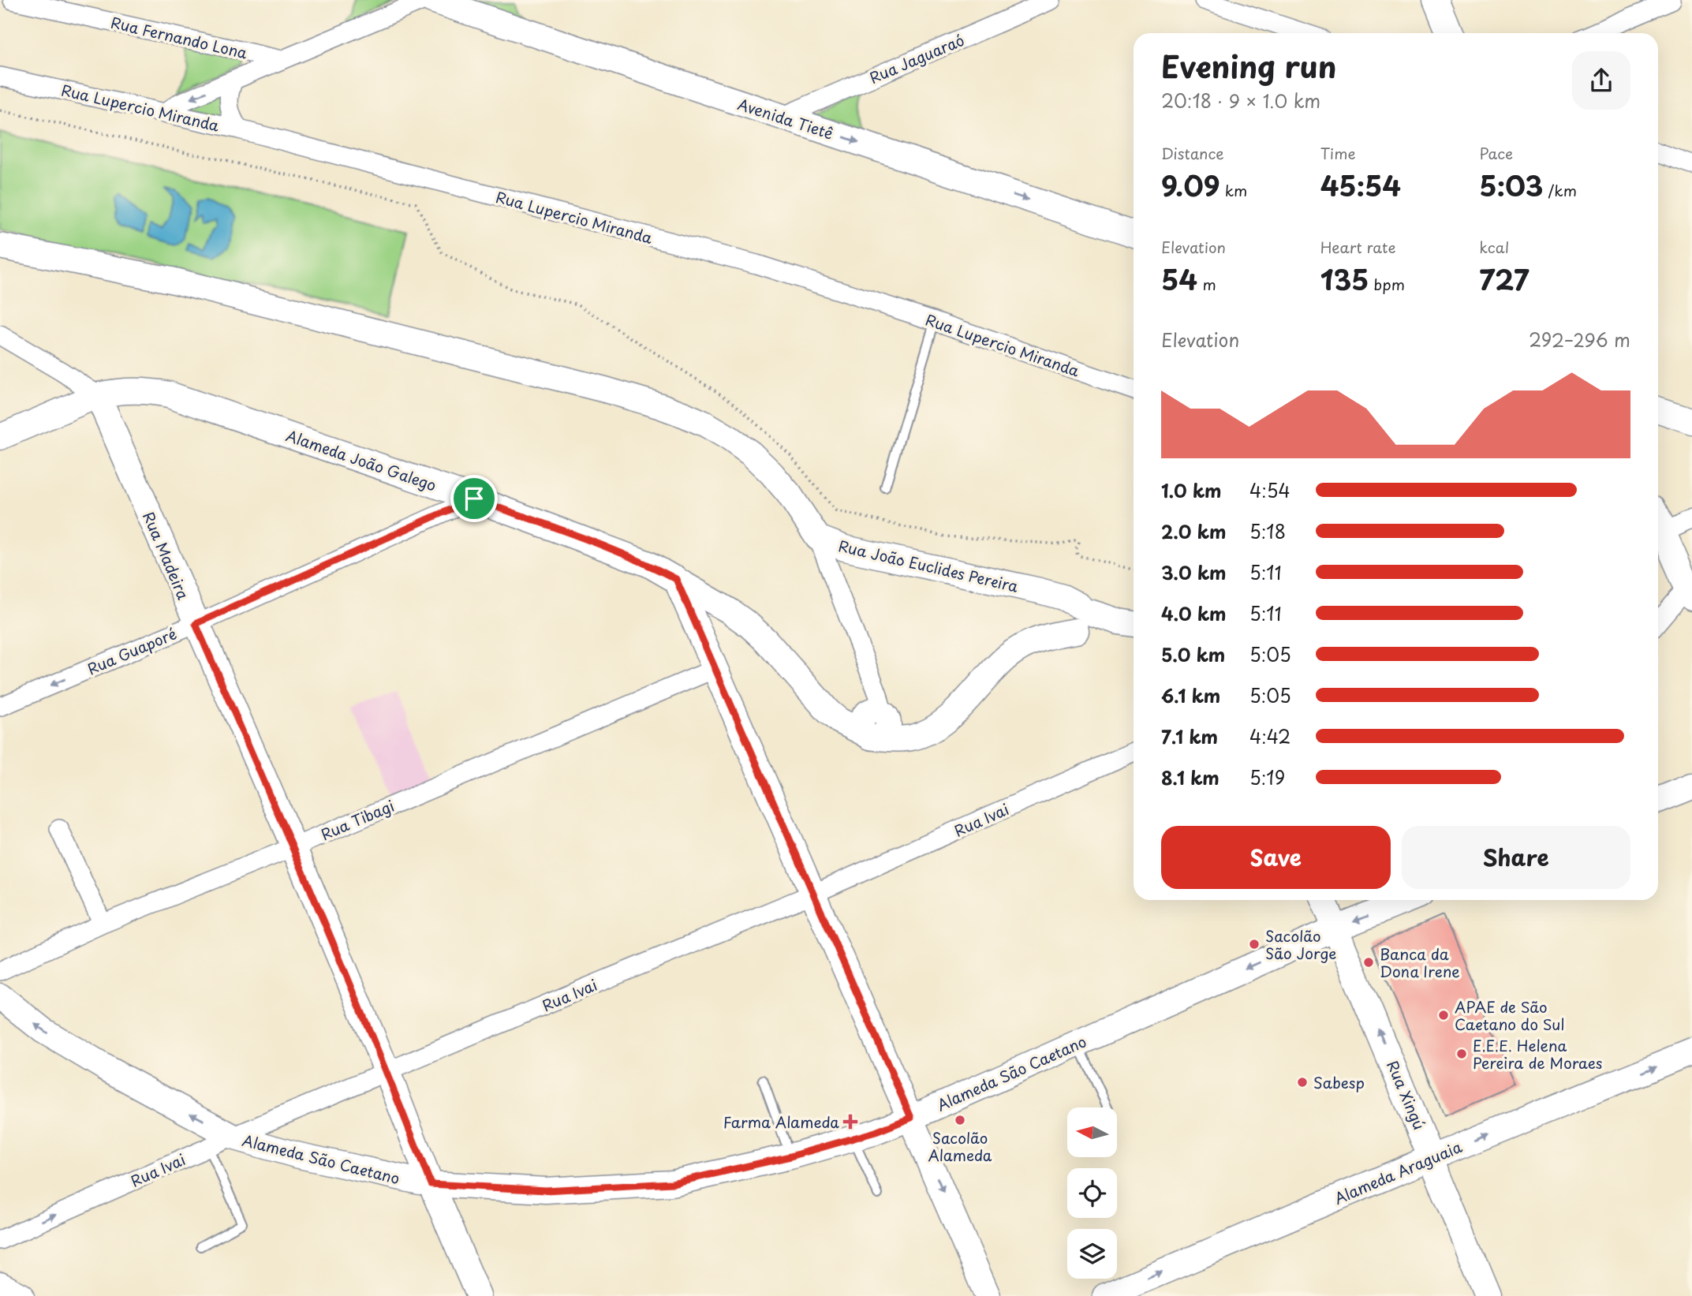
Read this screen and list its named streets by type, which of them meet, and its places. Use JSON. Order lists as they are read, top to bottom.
{
  "streets": {
    "street": [
      "Rua Fernando Lona",
      "Rua Jaguaraó",
      "Rua Lupercio Miranda",
      "Avenida Tietê",
      "Alameda João Galego",
      "Rua Madeira",
      "Rua João Euclides Pereira",
      "Rua Guaporé",
      "Rua Tibagi",
      "Rua Ivai",
      "Alameda São Caetano",
      "Rua Xingú",
      "Alameda Araguaia"
    ]
  },
  "crossings": [
    ["Rua Jaguaraó", "Avenida Tietê"],
    ["Alameda João Galego", "Rua Madeira"],
    ["Alameda João Galego", "Rua João Euclides Pereira"],
    ["Alameda João Galego", "Rua Guaporé"],
    ["Rua Madeira", "Rua Guaporé"],
    ["Rua Madeira", "Rua Tibagi"],
    ["Rua Madeira", "Rua Ivai"],
    ["Rua Madeira", "Alameda São Caetano"],
    ["Rua Ivai", "Alameda São Caetano"],
    ["Alameda São Caetano", "Rua Xingú"],
    ["Rua Xingú", "Alameda Araguaia"]
  ],
  "one_way": [
    "Avenida Tietê",
    "Rua Guaporé",
    "Alameda São Caetano",
    "Rua Xingú",
    "Alameda Araguaia"
  ],
  "places": {
    "other": [
      "Sacolão São Jorge",
      "Banca da Dona Irene",
      "APAE de São Caetano do Sul",
      "E.E.E. Helena Pereira de Moraes",
      "Sabesp",
      "Sacolão Alameda"
    ],
    "health": ["Farma Alameda"]
  },
  "north": "left",
  "page": {
    "heading": ["Evening run", "20:18 · 9 × 1.0 km"],
    "stats": [
      ["Distance", "9.09 km"],
      ["Time", "45:54"],
      ["Pace", "5:03 /km"],
      ["Elevation", "54 m"],
      ["Heart rate", "135 bpm"],
      ["kcal", "727"]
    ],
    "chart": ["Elevation", "292–296 m"],
    "list": [
      {
        "name": "1.0 km",
        "note": "4:54"
      },
      {
        "name": "2.0 km",
        "note": "5:18"
      },
      {
        "name": "3.0 km",
        "note": "5:11"
      },
      {
        "name": "4.0 km",
        "note": "5:11"
      },
      {
        "name": "5.0 km",
        "note": "5:05"
      },
      {
        "name": "6.1 km",
        "note": "5:05"
      },
      {
        "name": "7.1 km",
        "note": "4:42"
      },
      {
        "name": "8.1 km",
        "note": "5:19"
      }
    ],
    "buttons": ["Save", "Share"]
  }
}
